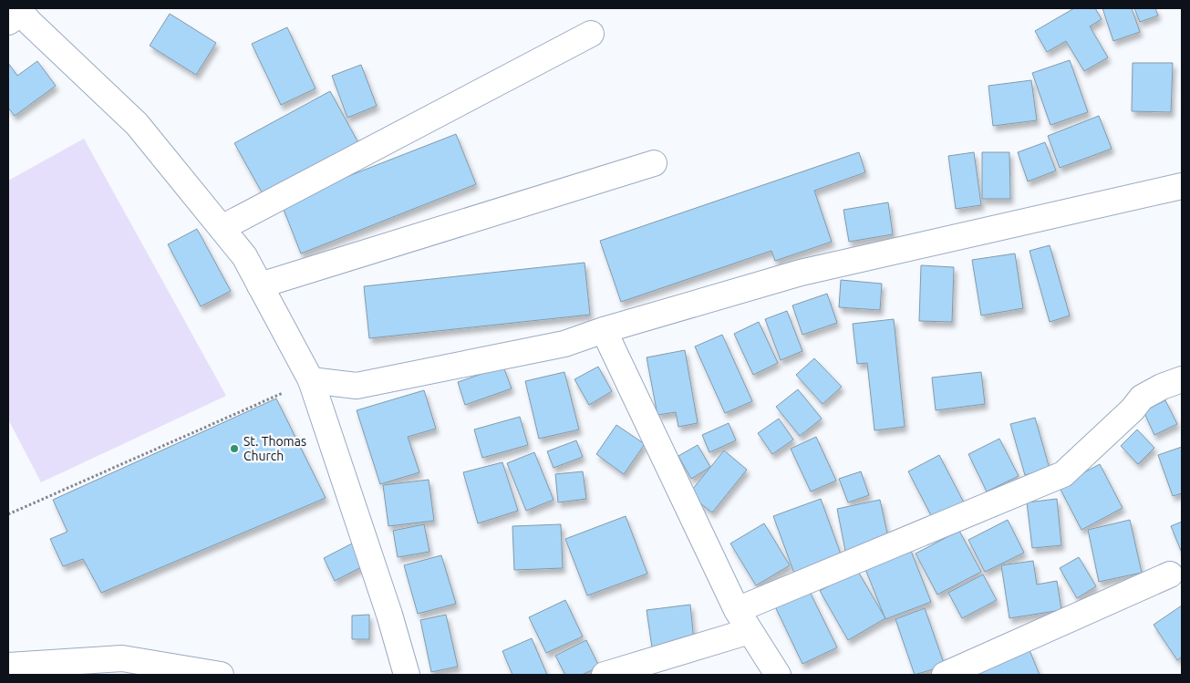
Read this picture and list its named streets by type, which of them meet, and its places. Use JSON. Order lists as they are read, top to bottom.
{
  "places": ["St. Thomas Church"]
}
